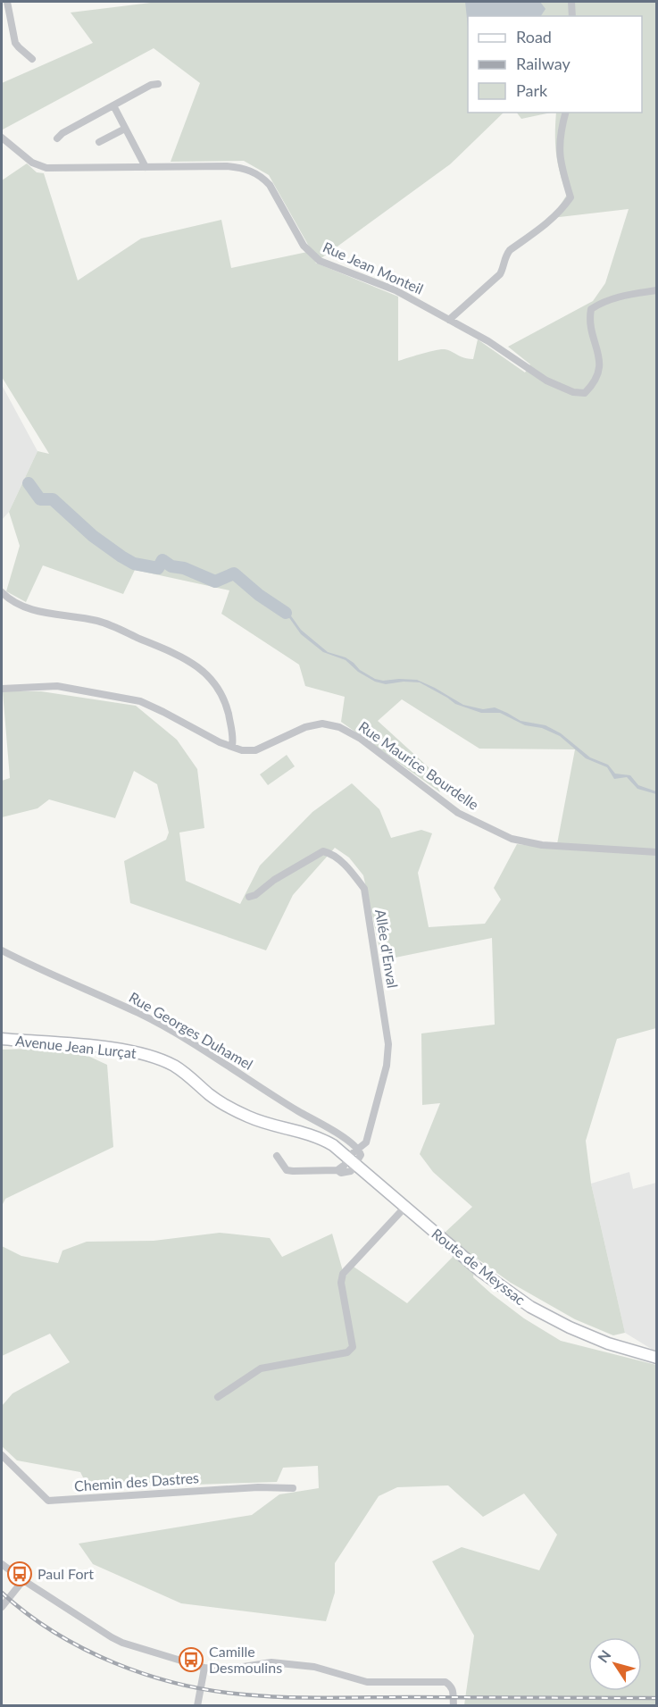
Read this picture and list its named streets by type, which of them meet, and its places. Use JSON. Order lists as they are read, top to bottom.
{
  "streets": {
    "main road": ["Avenue Jean Lurçat", "Route de Meyssac"],
    "street": [
      "Rue Jean Monteil",
      "Rue Maurice Bourdelle",
      "Allée d'Enval",
      "Rue Georges Duhamel",
      "Chemin des Dastres"
    ]
  },
  "crossings": [
    ["Allée d'Enval", "Rue Georges Duhamel"],
    ["Avenue Jean Lurçat", "Route de Meyssac"]
  ],
  "places": {
    "bus stop": ["Paul Fort", "Camille Desmoulins"]
  },
  "legend": ["Road", "Railway", "Park"],
  "north": "top left"
}
